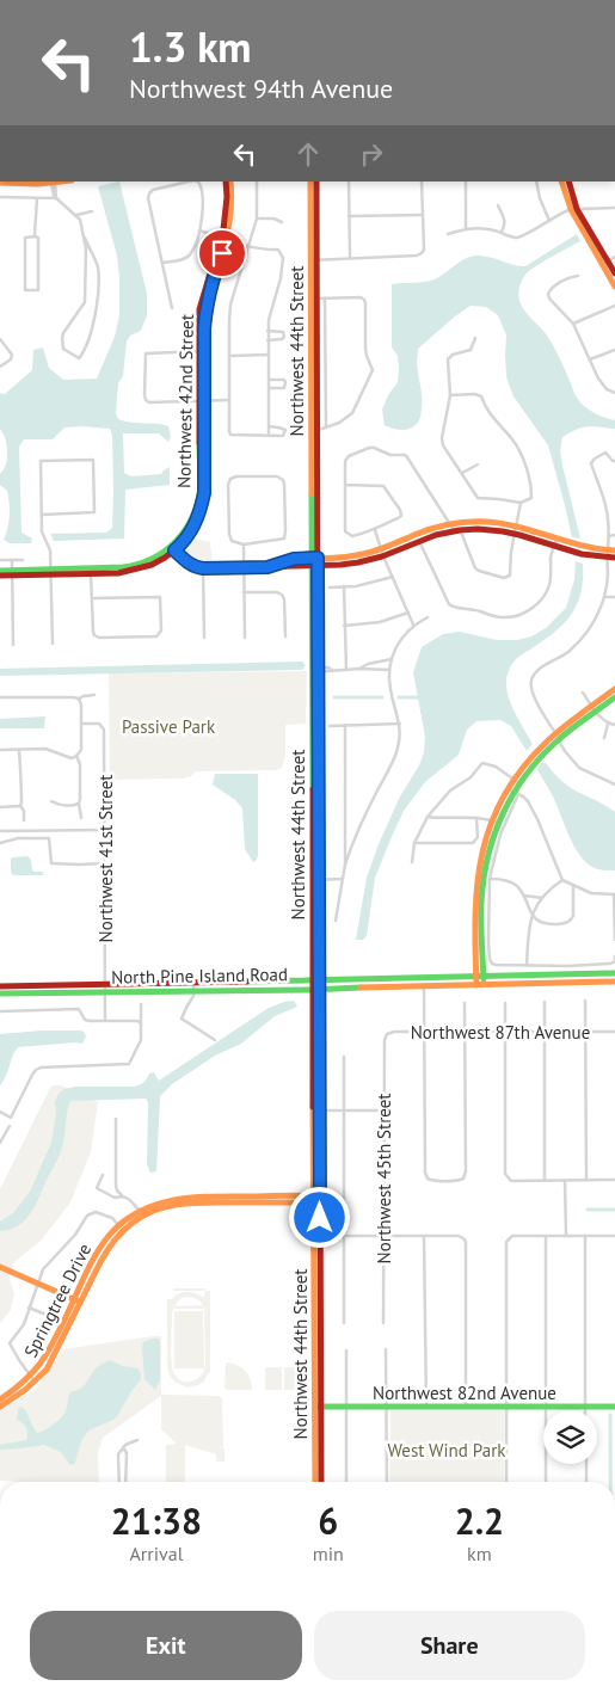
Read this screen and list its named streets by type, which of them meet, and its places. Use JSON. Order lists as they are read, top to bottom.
{
  "streets": {
    "street": [
      "Northwest 44th Street",
      "Northwest 42nd Street",
      "Northwest 41st Street",
      "North Pine Island Road",
      "Northwest 87th Avenue",
      "Northwest 45th Street",
      "Springtree Drive",
      "Northwest 82nd Avenue"
    ]
  },
  "crossings": [
    ["Northwest 44th Street", "North Pine Island Road"],
    ["Northwest 44th Street", "Springtree Drive"],
    ["Northwest 44th Street", "Northwest 82nd Avenue"],
    ["Northwest 41st Street", "North Pine Island Road"],
    ["Northwest 87th Avenue", "Northwest 45th Street"]
  ],
  "parks": ["Passive Park", "West Wind Park"],
  "page": {
    "turn": ["1.3 km", "Northwest 94th Avenue"],
    "eta": [
      "21:38",
      "Arrival",
      "6",
      "min",
      "2.2",
      "km"
    ],
    "buttons": ["Exit", "Share"]
  }
}
